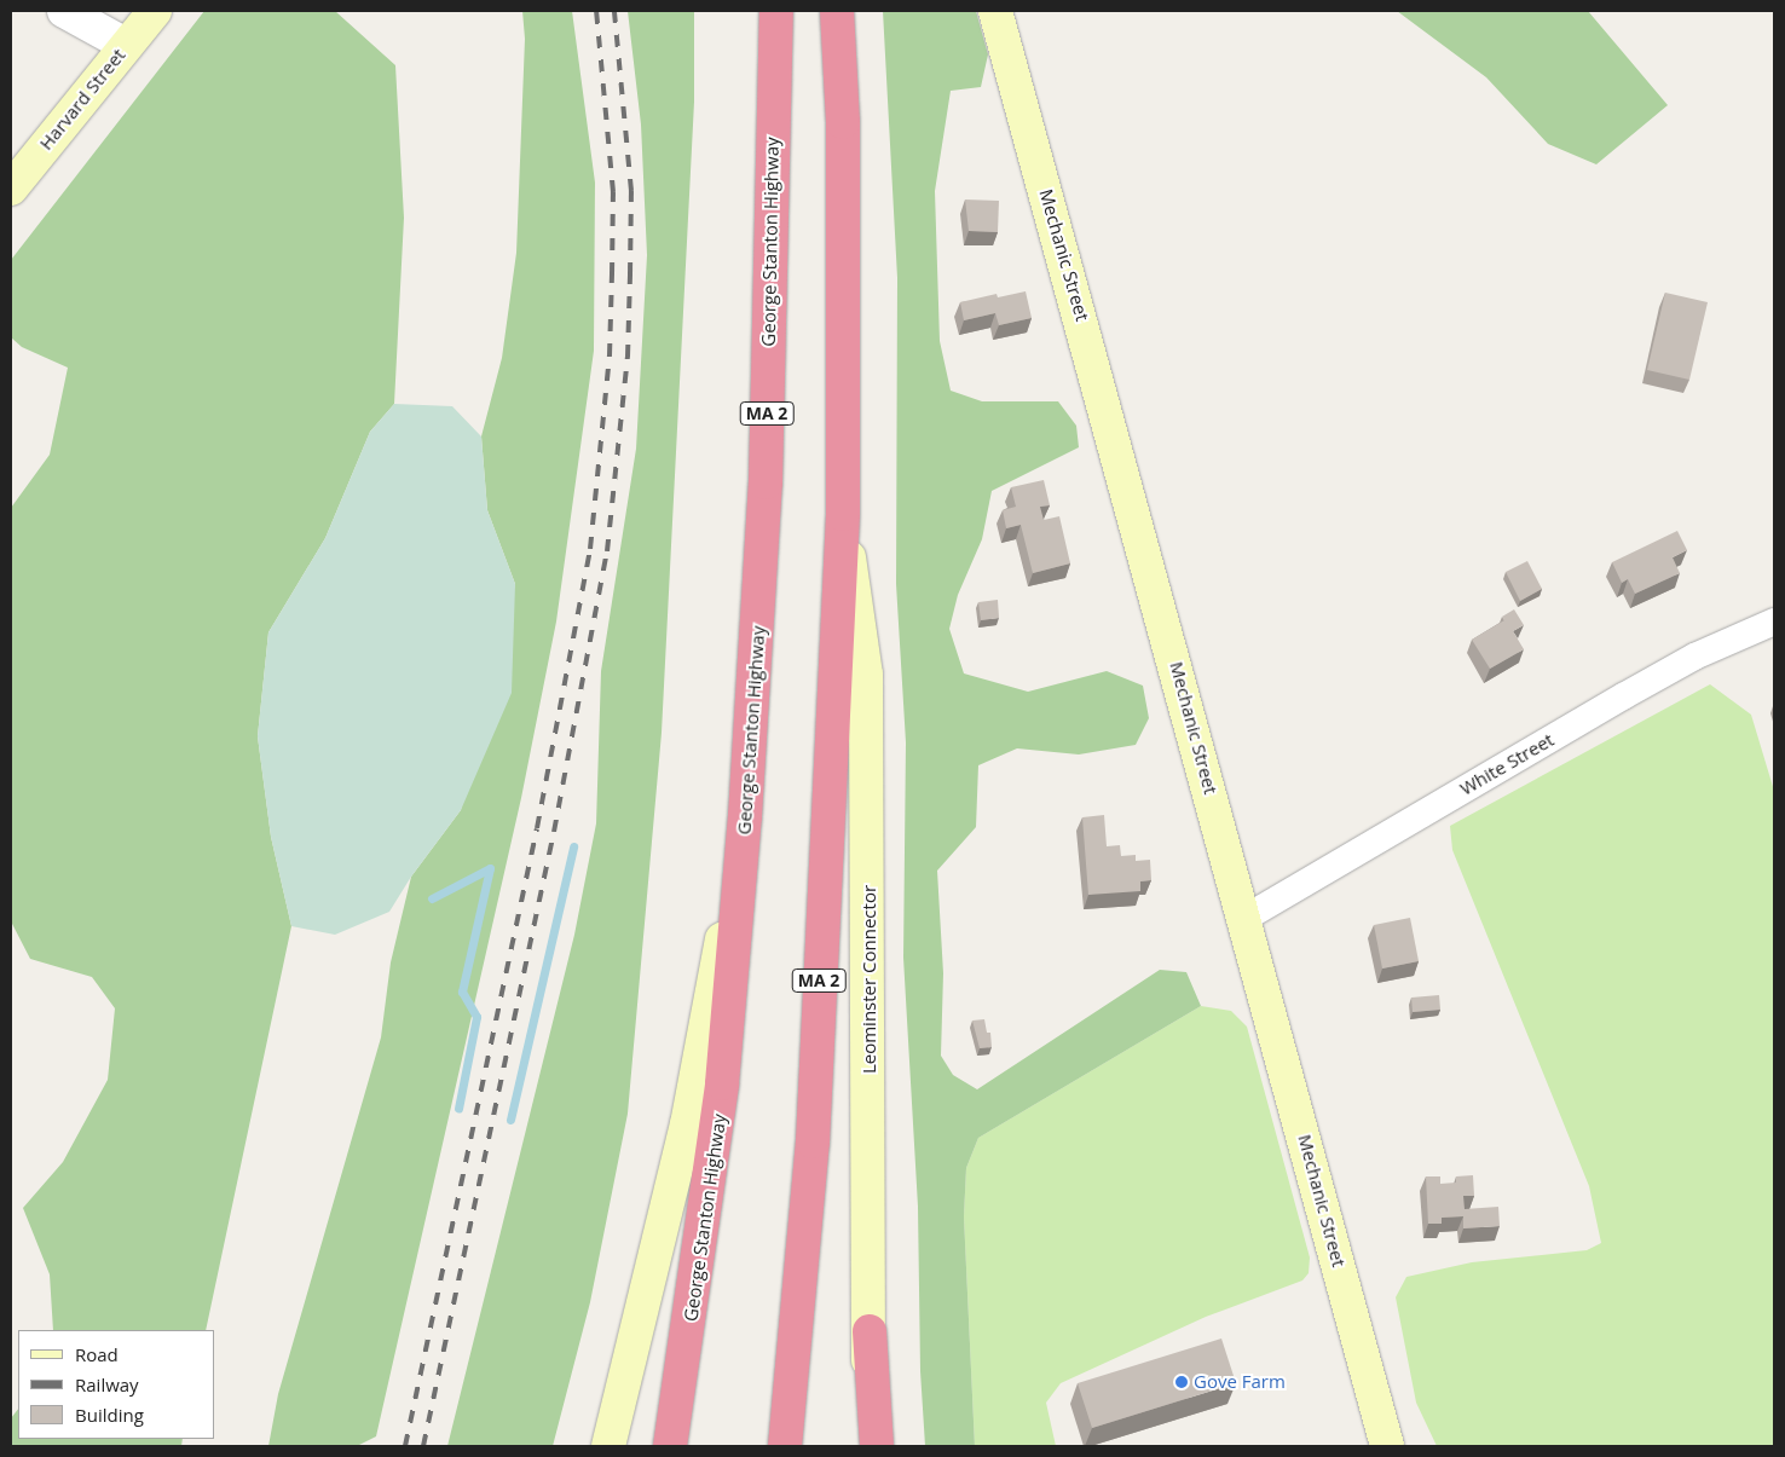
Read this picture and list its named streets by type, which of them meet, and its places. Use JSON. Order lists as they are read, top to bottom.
{
  "streets": {
    "highway": ["George Stanton Highway", "MA 2"],
    "main road": ["Harvard Street", "Mechanic Street", "Leominster Connector"],
    "street": ["White Street"]
  },
  "crossings": [
    ["Mechanic Street", "White Street"],
    ["MA 2", "Leominster Connector"]
  ],
  "places": ["Gove Farm"],
  "legend": ["Road", "Railway", "Building"]
}
